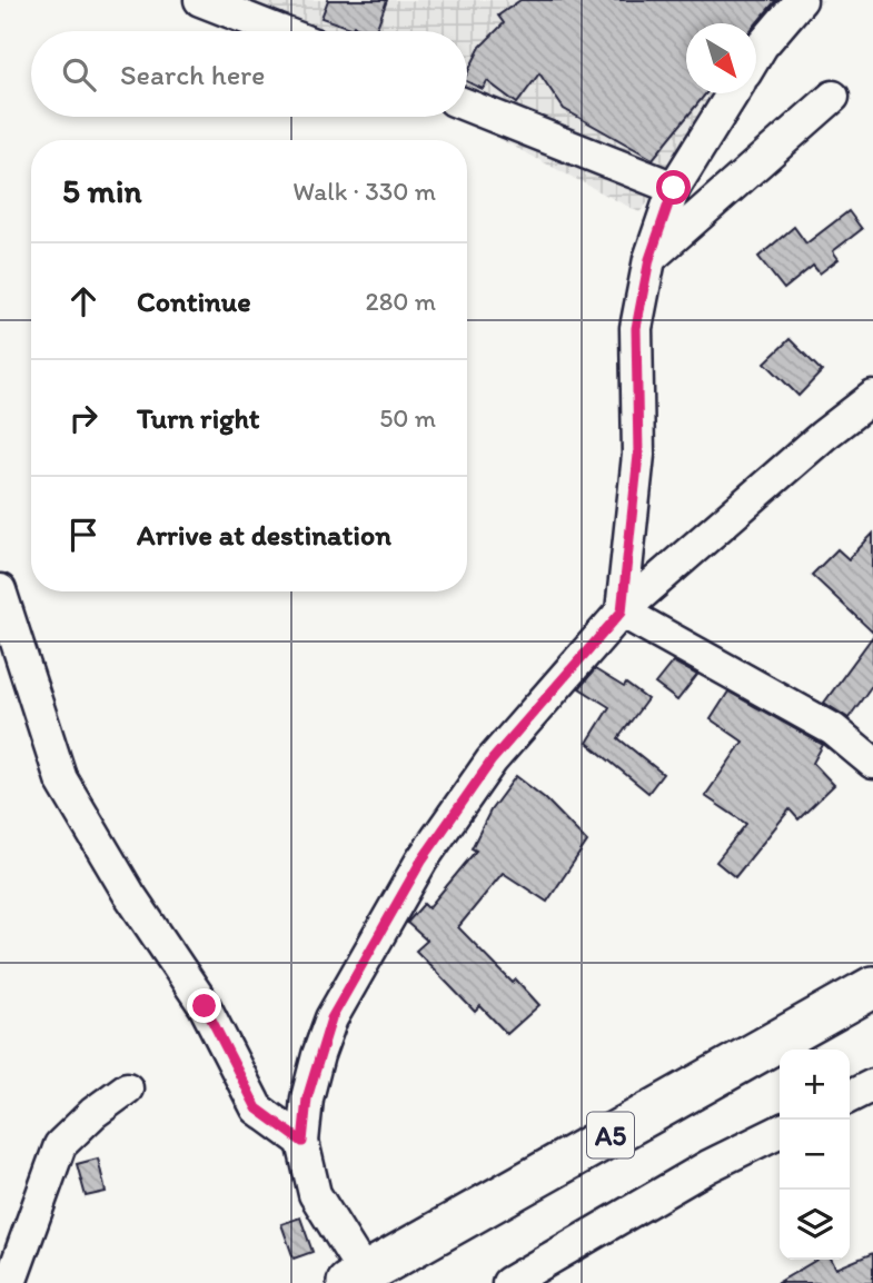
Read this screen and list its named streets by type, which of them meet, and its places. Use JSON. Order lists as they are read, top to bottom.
{
  "streets": {
    "main road": ["A5"]
  },
  "north": "bottom right",
  "page": {
    "search": "Search here",
    "heading": ["5 min", "Walk · 330 m"],
    "list": [
      ["Continue", "280 m"],
      ["Turn right", "50 m"],
      "Arrive at destination"
    ],
    "map_buttons": ["+", "−"]
  }
}
